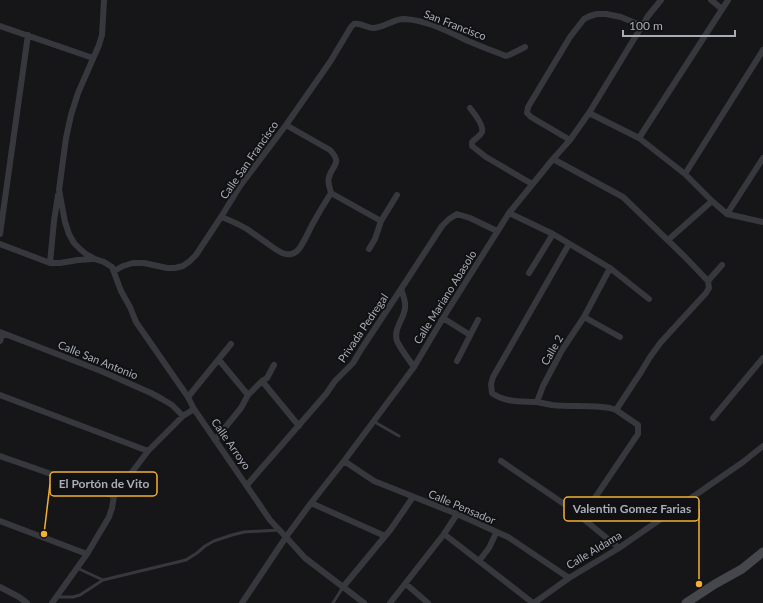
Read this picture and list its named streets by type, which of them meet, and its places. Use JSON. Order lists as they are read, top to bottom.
{
  "streets": {
    "street": [
      "San Francisco",
      "Calle San Francisco",
      "Calle Mariano Abasolo",
      "Privada Pedregal",
      "Calle 2",
      "Calle San Antonio",
      "Calle Arroyo",
      "Calle Pensador",
      "Calle Aldama"
    ]
  },
  "crossings": [
    ["San Francisco", "Calle San Francisco"],
    ["Calle San Francisco", "Calle Arroyo"],
    ["Calle Mariano Abasolo", "Privada Pedregal"],
    ["Calle Mariano Abasolo", "Calle Arroyo"],
    ["Calle Mariano Abasolo", "Calle Pensador"],
    ["Privada Pedregal", "Calle Arroyo"],
    ["Calle Pensador", "Calle Aldama"]
  ],
  "places": ["El Portón de Vito", "Valentin Gomez Farias"],
  "scale_bar": "100 m"
}
